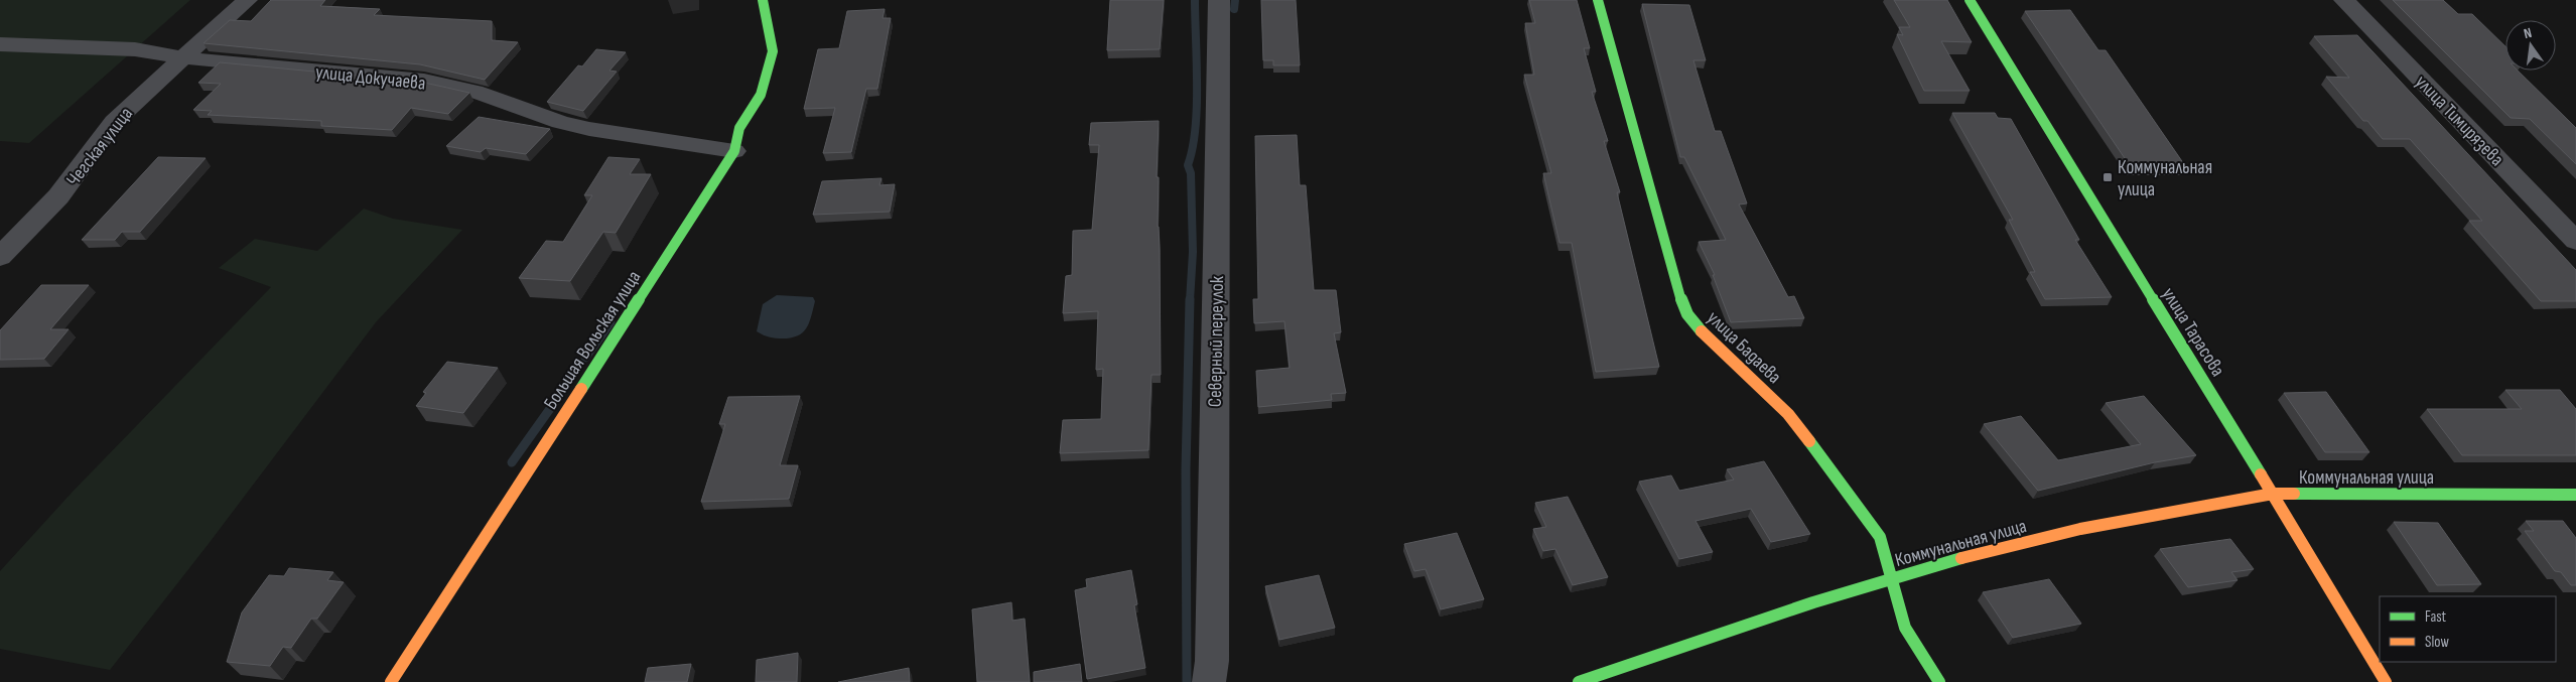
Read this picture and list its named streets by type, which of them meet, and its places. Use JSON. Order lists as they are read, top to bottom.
{
  "streets": {
    "street": [
      "улица Докучаева",
      "улица Тимирязева",
      "Чегская улица",
      "улица Тарасова",
      "Большая Вольская улица",
      "Северный переулок",
      "улица Бадаева",
      "Коммунальная улица"
    ]
  },
  "crossings": [
    ["улица Докучаева", "Чегская улица"],
    ["улица Докучаева", "Большая Вольская улица"],
    ["улица Тарасова", "Коммунальная улица"],
    ["улица Бадаева", "Коммунальная улица"]
  ],
  "places": {
    "transit": ["Коммунальная улица"]
  },
  "legend": ["Fast", "Slow"],
  "north": "top"
}
